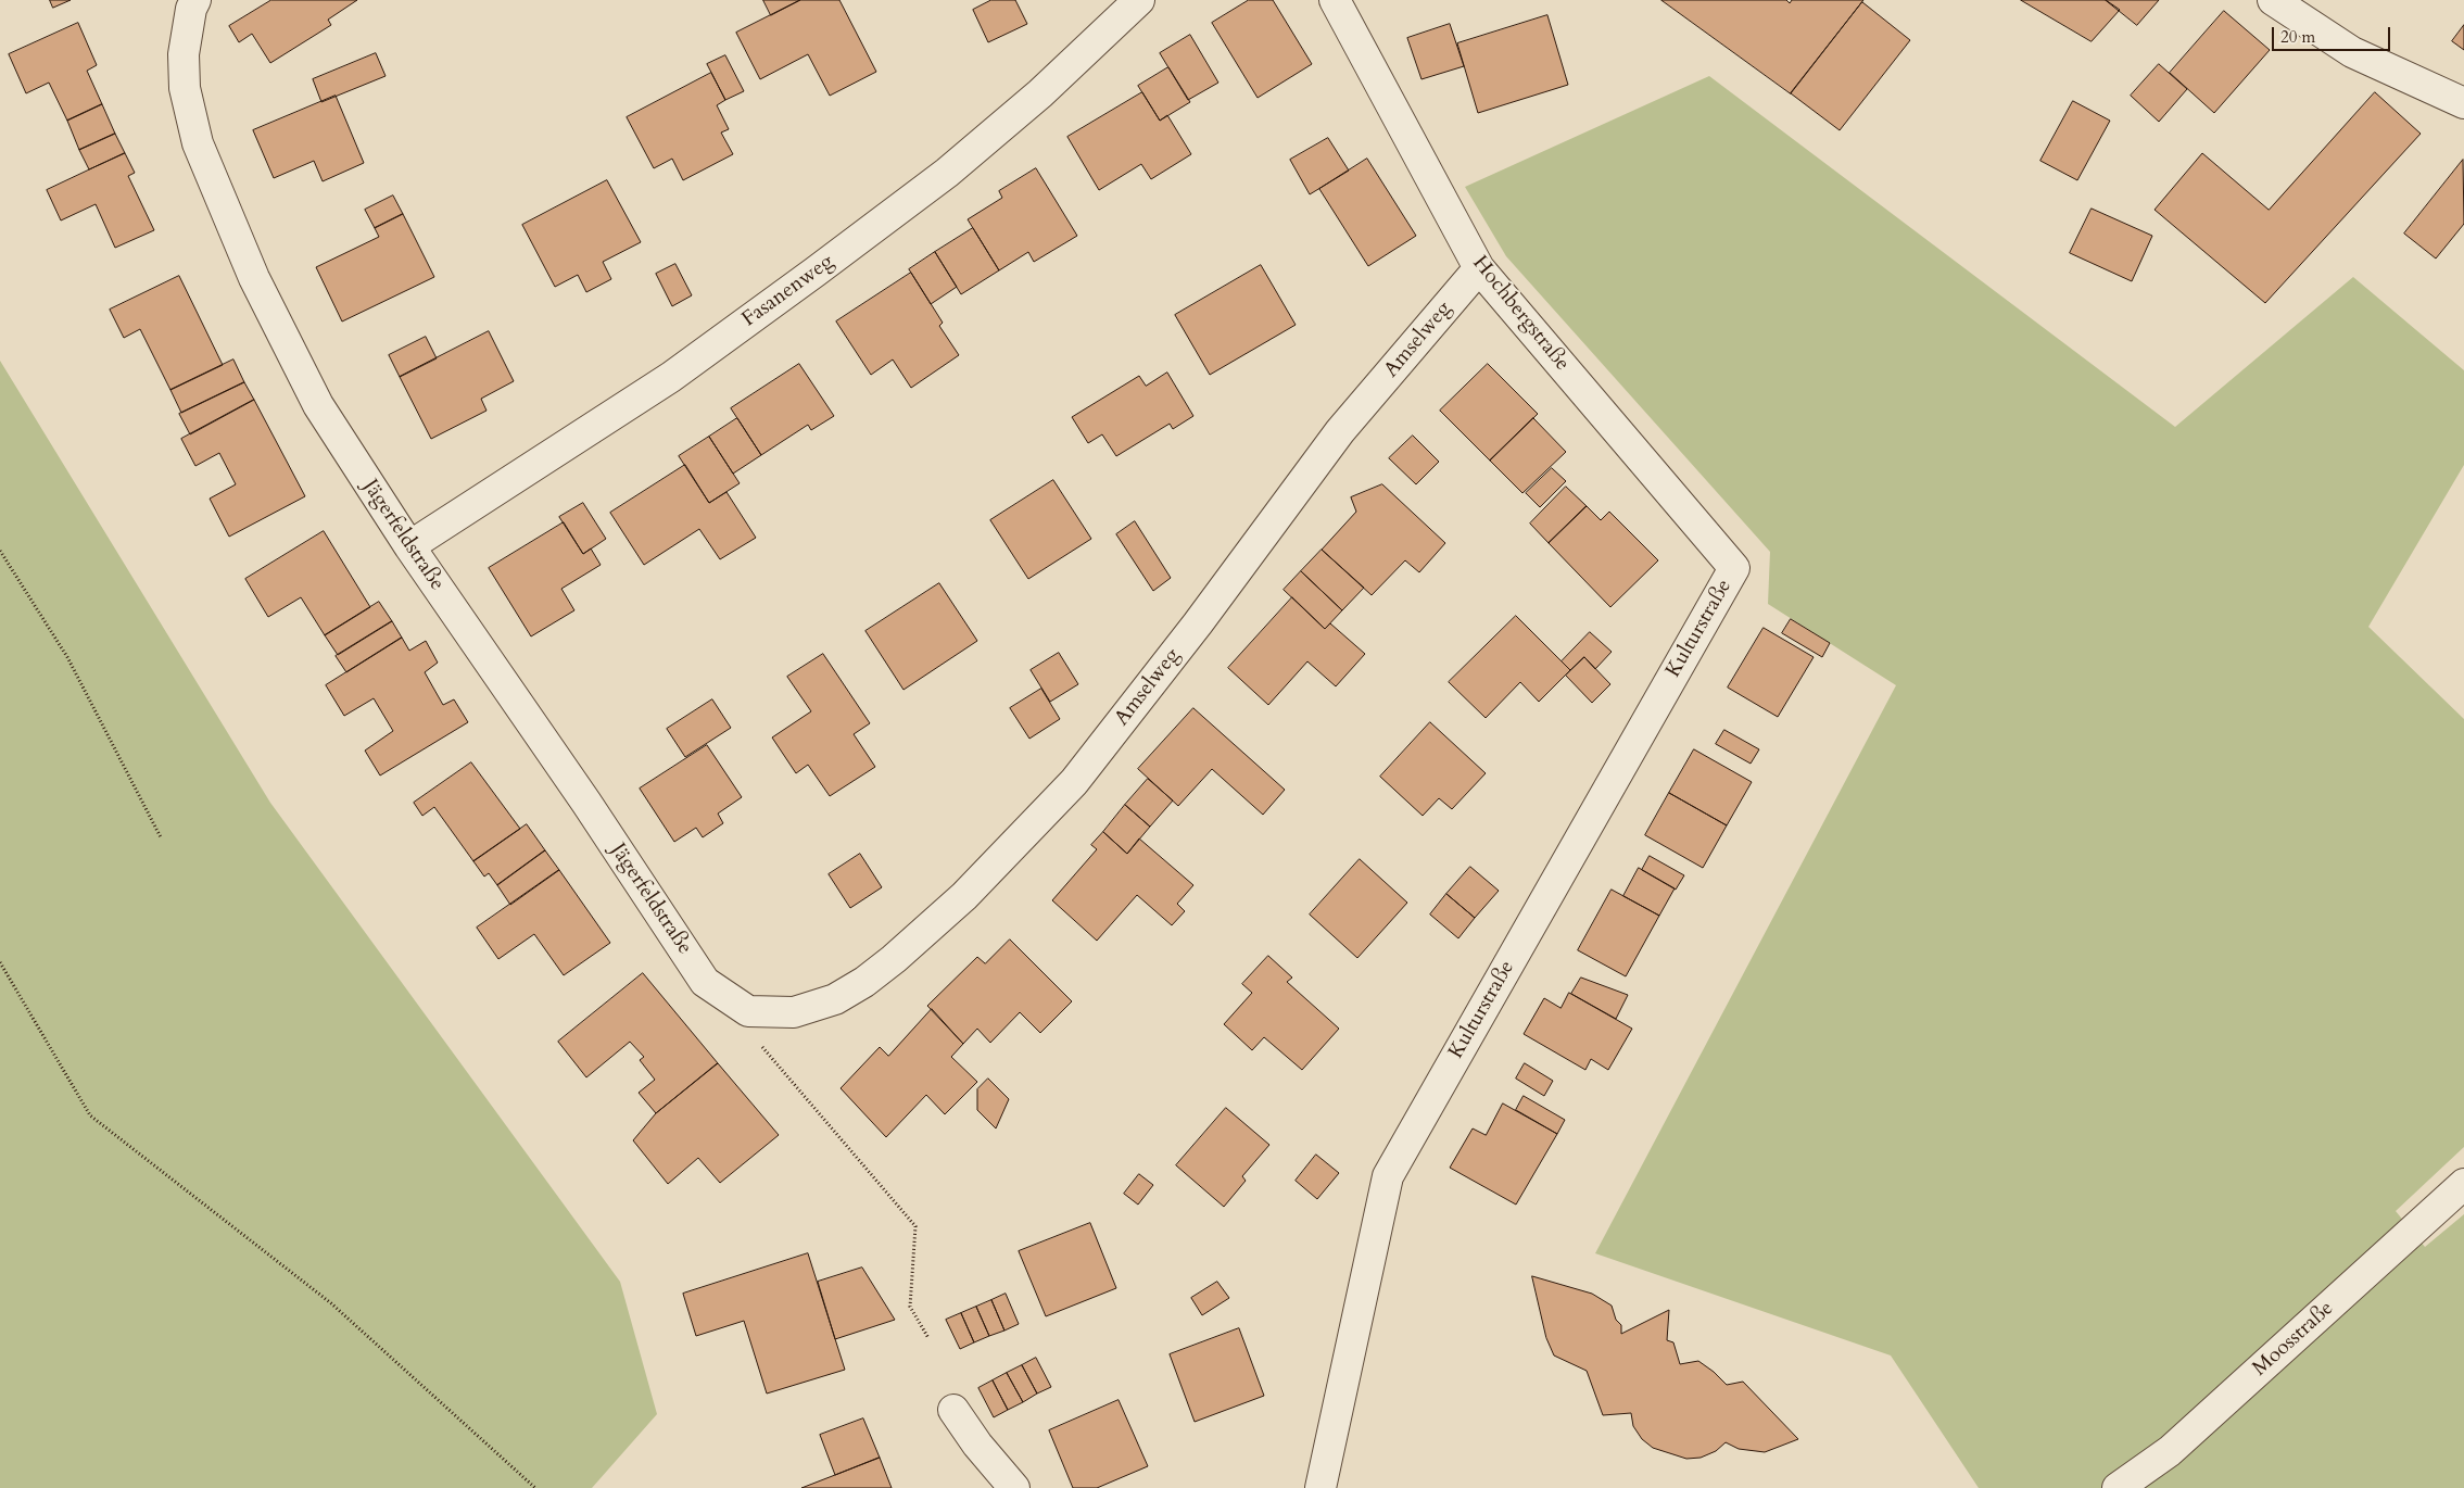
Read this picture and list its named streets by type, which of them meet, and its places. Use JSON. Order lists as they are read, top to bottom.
{
  "streets": {
    "street": [
      "Fasanenweg",
      "Hochbergstraße",
      "Amselweg",
      "Jägerfeldstraße",
      "Kulturstraße",
      "Moosstraße"
    ]
  },
  "crossings": [
    ["Fasanenweg", "Jägerfeldstraße"],
    ["Hochbergstraße", "Amselweg"],
    ["Hochbergstraße", "Kulturstraße"],
    ["Amselweg", "Jägerfeldstraße"]
  ],
  "scale_bar": "20 m"
}
